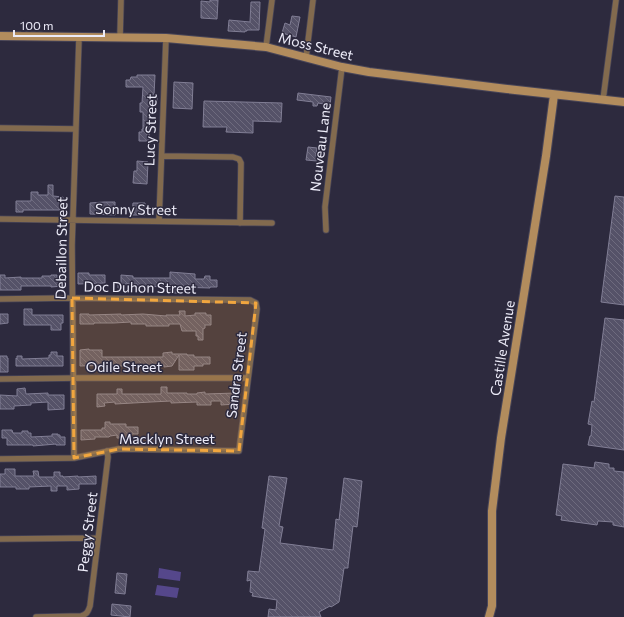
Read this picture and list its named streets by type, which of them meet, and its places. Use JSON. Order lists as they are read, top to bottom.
{
  "streets": {
    "main road": ["Moss Street", "Castille Avenue"],
    "street": [
      "Lucy Street",
      "Nouveau Lane",
      "Sonny Street",
      "Debaillon Street",
      "Doc Duhon Street",
      "Odile Street",
      "Sandra Street",
      "Macklyn Street",
      "Peggy Street"
    ]
  },
  "crossings": [
    ["Moss Street", "Lucy Street"],
    ["Moss Street", "Nouveau Lane"],
    ["Moss Street", "Debaillon Street"],
    ["Moss Street", "Castille Avenue"],
    ["Lucy Street", "Sonny Street"],
    ["Sonny Street", "Debaillon Street"],
    ["Debaillon Street", "Doc Duhon Street"],
    ["Debaillon Street", "Odile Street"],
    ["Debaillon Street", "Macklyn Street"],
    ["Doc Duhon Street", "Sandra Street"],
    ["Odile Street", "Sandra Street"],
    ["Sandra Street", "Macklyn Street"],
    ["Macklyn Street", "Peggy Street"]
  ],
  "scale_bar": "100 m"
}
